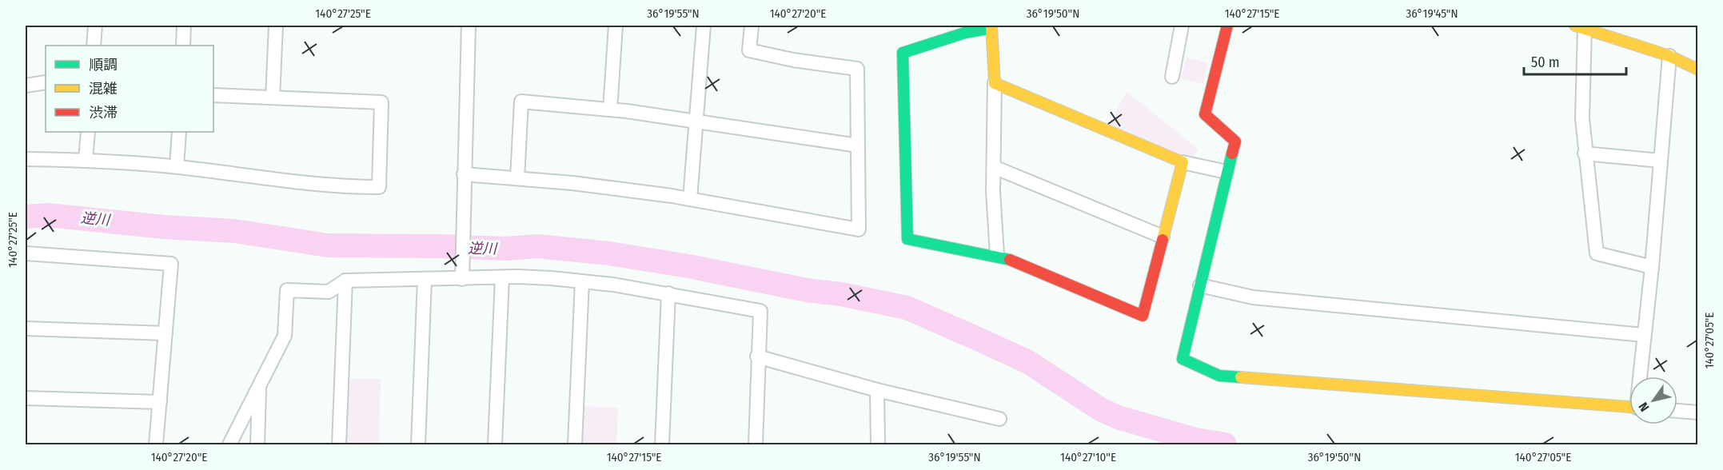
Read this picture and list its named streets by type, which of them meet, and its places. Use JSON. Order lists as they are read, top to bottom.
{
  "water": ["逆川"],
  "legend": ["順調", "混雑", "渋滞"],
  "scale_bar": "50 m",
  "north": "bottom left",
  "coordinates": [
    "140°27'25\"E",
    "36°19'55\"N",
    "140°27'20\"E",
    "36°19'50\"N",
    "140°27'15\"E",
    "36°19'45\"N",
    "140°27'05\"E",
    "140°27'10\"E"
  ]
}
